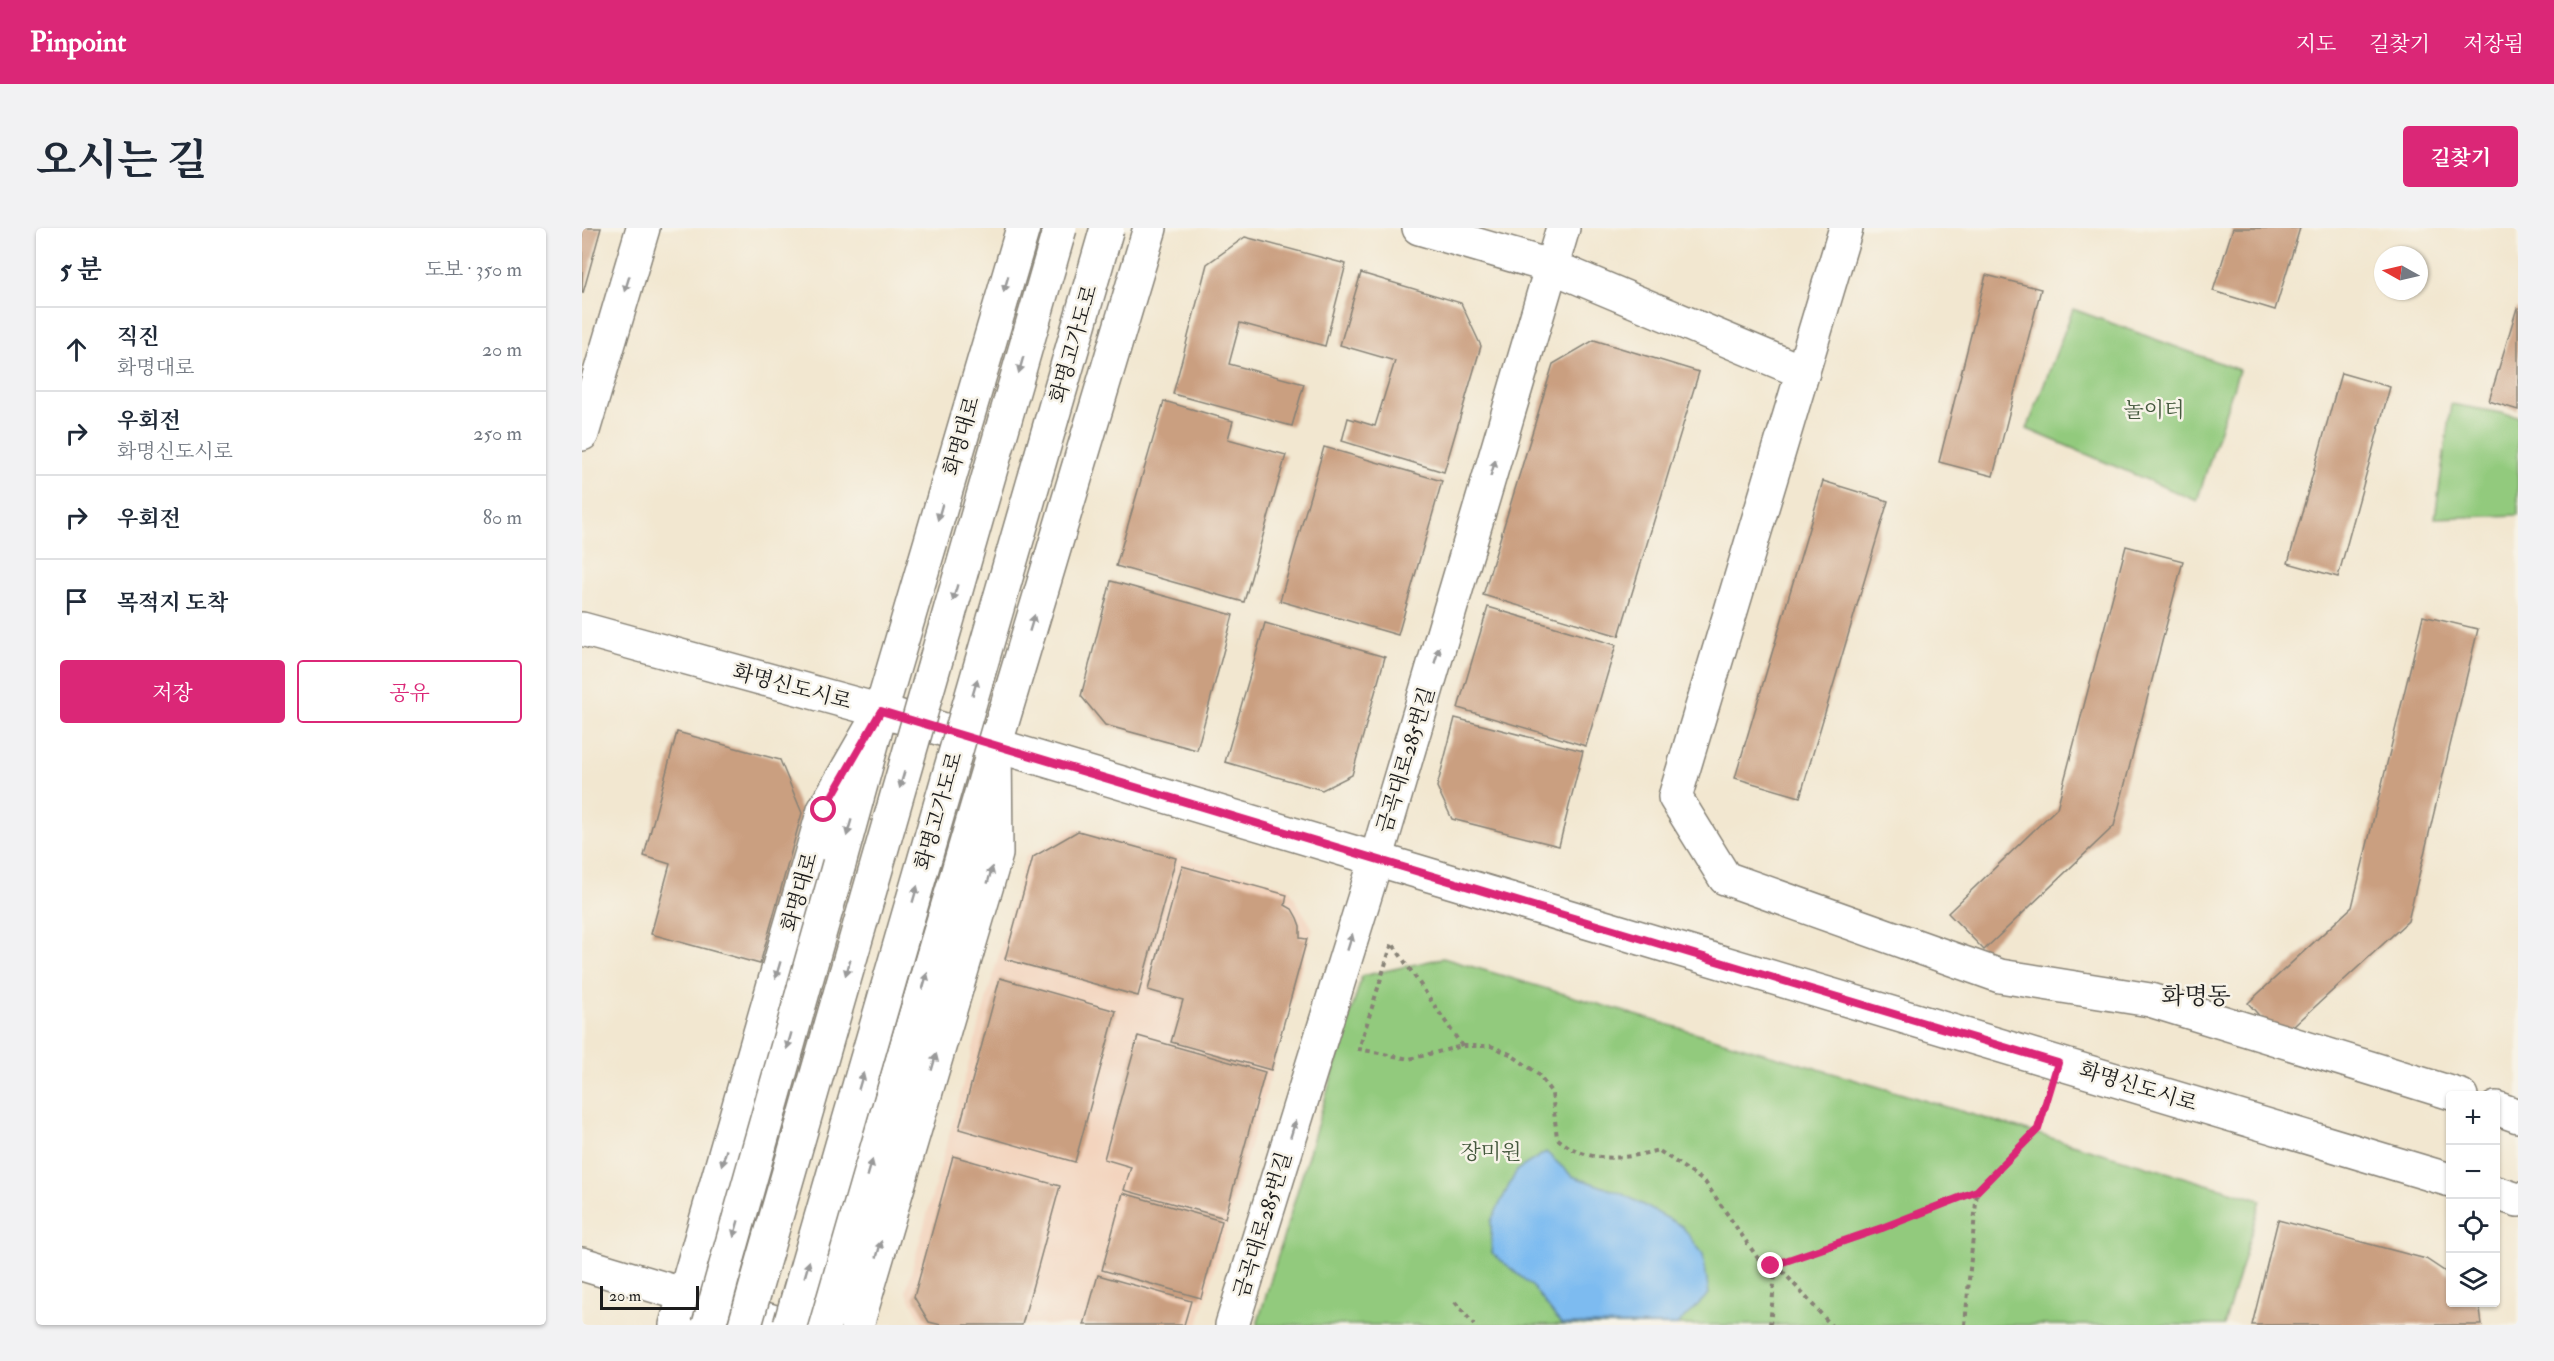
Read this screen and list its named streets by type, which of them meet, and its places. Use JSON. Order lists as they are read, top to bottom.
{
  "streets": {
    "main road": [
      "화명고가도로",
      "화명대로",
      "화명신도시로",
      "금곡대로285번길"
    ]
  },
  "crossings": [
    ["화명대로", "화명신도시로"],
    ["화명신도시로", "금곡대로285번길"]
  ],
  "one_way": ["금곡대로285번길"],
  "districts": ["화명동"],
  "parks": ["놀이터", "장미원"],
  "scale_bar": "20 m",
  "north": "left",
  "page": {
    "header": "Pinpoint",
    "nav": ["지도", "길찾기", "저장됨"],
    "title": "오시는 길",
    "buttons": [
      "길찾기",
      ["저장", "공유"]
    ],
    "heading": ["5 분", "도보 · 350 m"],
    "list": [
      ["직진", "화명대로", "20 m"],
      ["우회전", "화명신도시로", "250 m"],
      ["우회전", "80 m"],
      "목적지 도착"
    ],
    "map_buttons": ["+", "−"],
    "scale": "20 m"
  }
}
